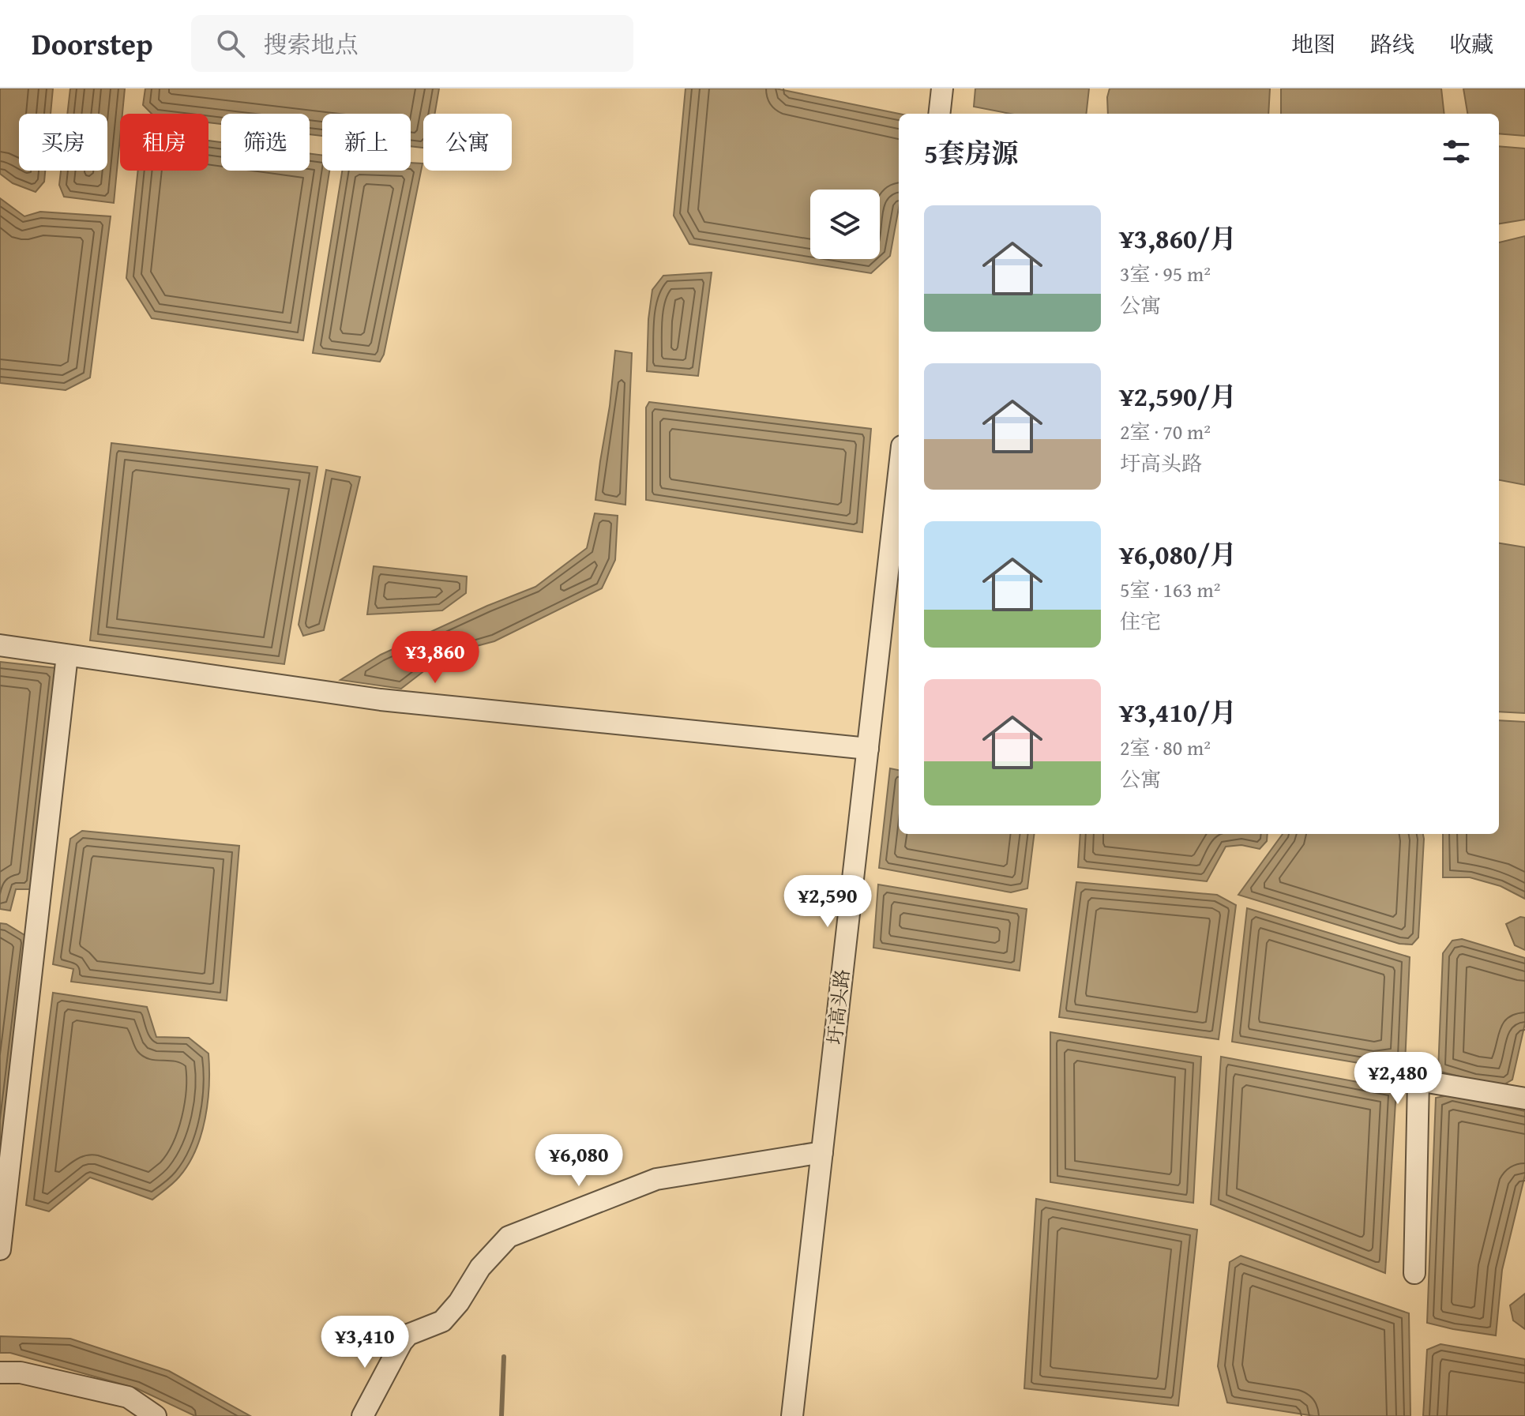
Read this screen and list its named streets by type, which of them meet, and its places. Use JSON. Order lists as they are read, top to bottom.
{
  "streets": {
    "street": ["圩高头路"]
  },
  "page": {
    "header": "Doorstep",
    "search": "搜索地点",
    "nav": ["地图", "路线", "收藏"],
    "chip": [
      "买房",
      "租房",
      "筛选",
      "新上",
      "公寓"
    ],
    "heading": "5套房源",
    "list": [
      {
        "name": "¥3,860/月",
        "note": "3室 · 95 m² · 公寓"
      },
      {
        "name": "¥2,590/月",
        "note": "2室 · 70 m² · 圩高头路"
      },
      {
        "name": "¥6,080/月",
        "note": "5室 · 163 m² · 住宅"
      },
      {
        "name": "¥3,410/月",
        "note": "2室 · 80 m² · 公寓"
      }
    ],
    "price": [
      "¥3,860",
      "¥2,590",
      "¥2,480",
      "¥6,080",
      "¥3,410"
    ]
  }
}
